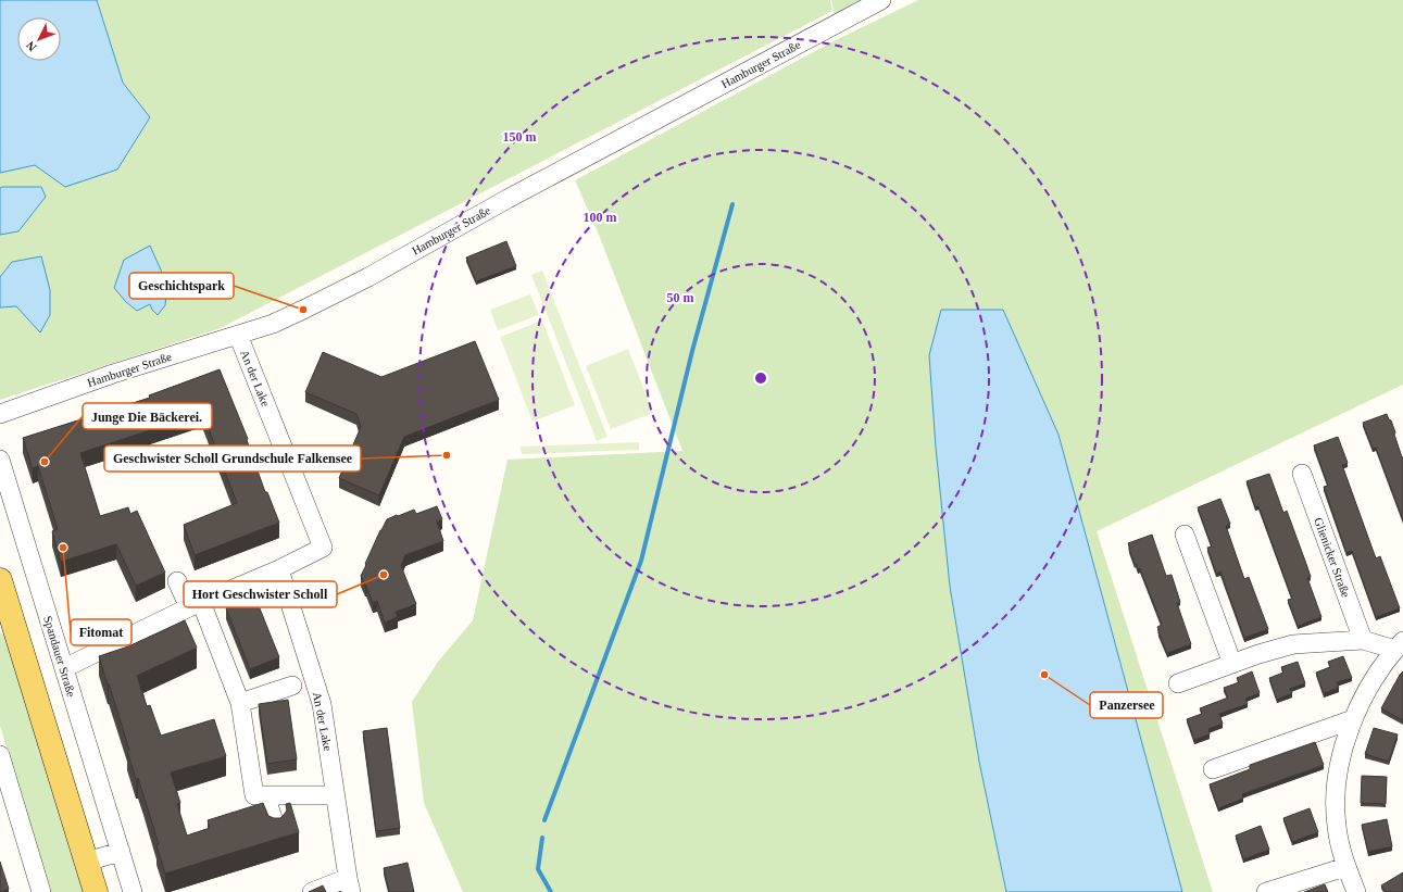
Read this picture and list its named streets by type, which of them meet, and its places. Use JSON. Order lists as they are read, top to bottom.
{
  "streets": {
    "street": [
      "Hamburger Straße",
      "An der Lake",
      "Glienicker Straße",
      "Spandauer Straße"
    ]
  },
  "crossings": [
    ["Hamburger Straße", "An der Lake"],
    ["An der Lake", "Spandauer Straße"]
  ],
  "places": [
    "Geschichtspark",
    "Geschwister Scholl Grundschule Falkensee",
    "Junge Die Bäckerei.",
    "Fitomat",
    "Hort Geschwister Scholl",
    "Panzersee"
  ],
  "north": "bottom left",
  "rings": ["150 m", "100 m", "50 m"]
}
